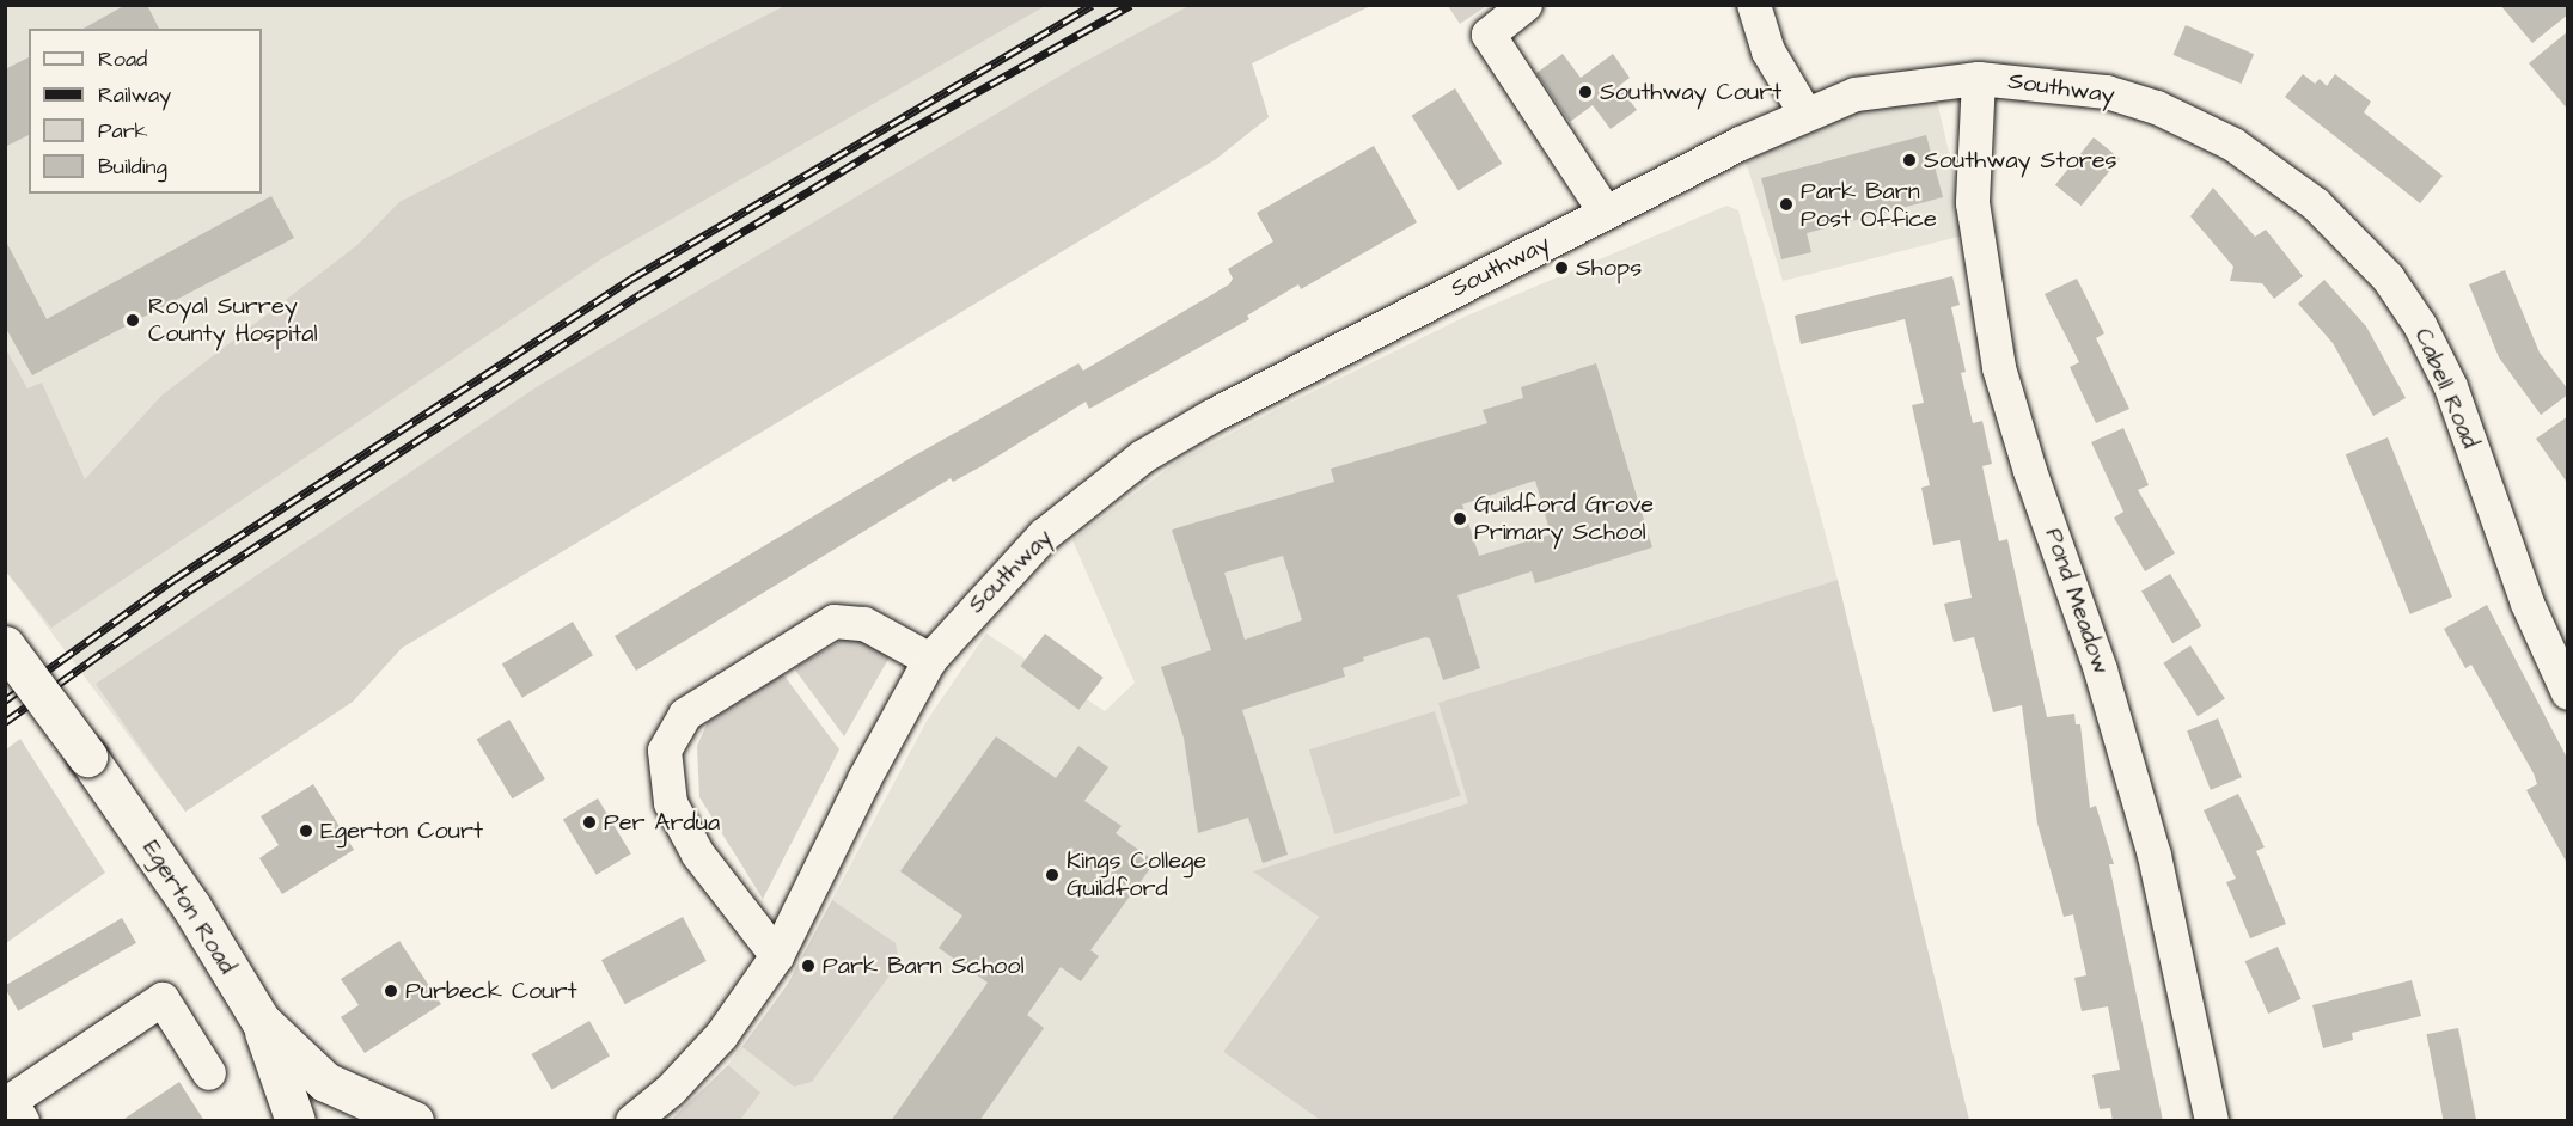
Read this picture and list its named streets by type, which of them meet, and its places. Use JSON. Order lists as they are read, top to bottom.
{
  "streets": {
    "street": [
      "Southway",
      "Cabell Road",
      "Pond Meadow",
      "Egerton Road"
    ]
  },
  "crossings": [
    ["Southway", "Cabell Road"],
    ["Southway", "Pond Meadow"]
  ],
  "places": [
    "Southway Court",
    "Southway Stores",
    "Park Barn Post Office",
    "Shops",
    "Royal Surrey County Hospital",
    "Guildford Grove Primary School",
    "Per Ardua",
    "Egerton Court",
    "Kings College Guildford",
    "Park Barn School",
    "Purbeck Court"
  ],
  "legend": [
    "Road",
    "Railway",
    "Park",
    "Building"
  ]
}
